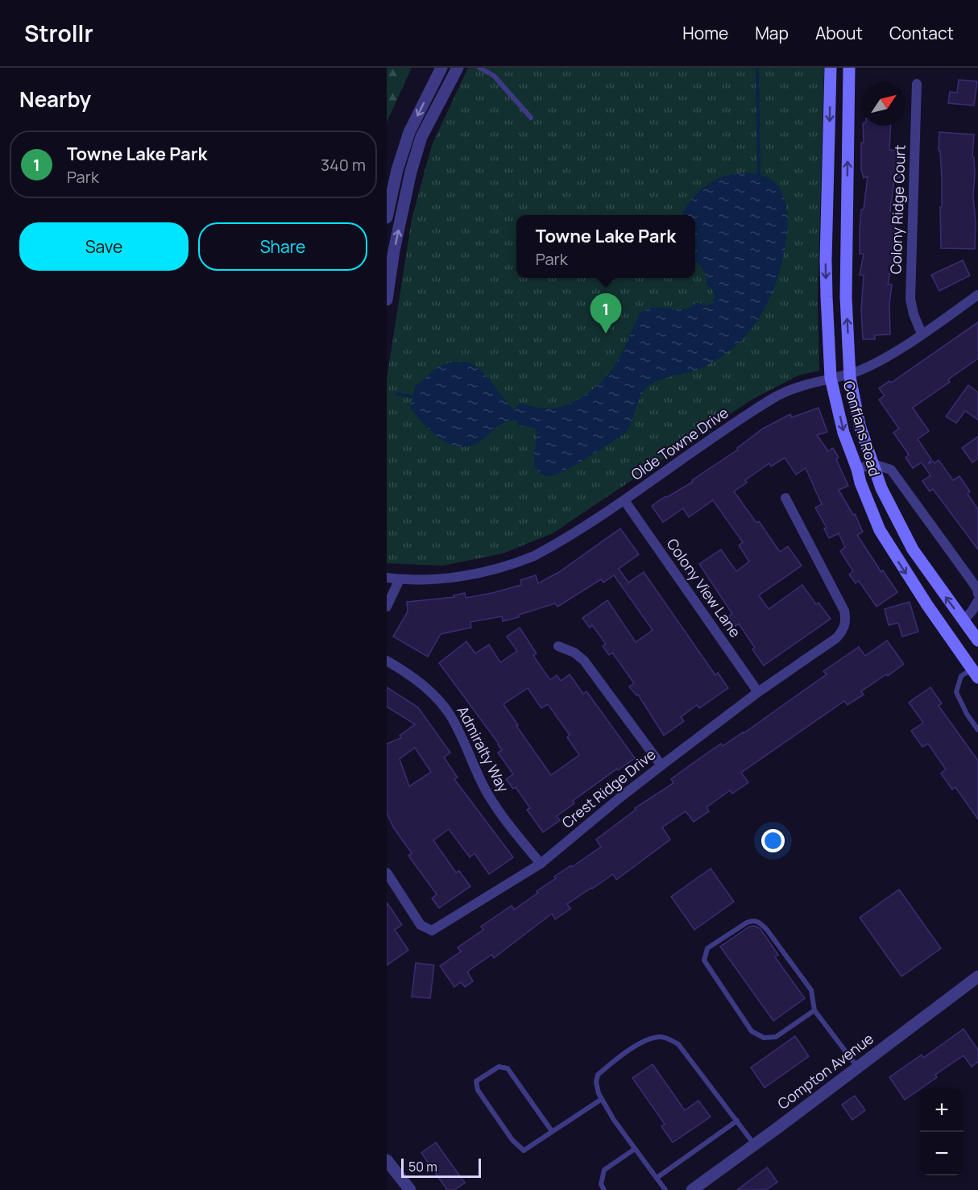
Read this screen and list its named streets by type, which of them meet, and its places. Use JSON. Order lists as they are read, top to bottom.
{
  "streets": {
    "main road": ["Conflans Road"],
    "street": [
      "Colony Ridge Court",
      "Olde Towne Drive",
      "Colony View Lane",
      "Admiralty Way",
      "Crest Ridge Drive",
      "Compton Avenue"
    ]
  },
  "crossings": [
    ["Colony Ridge Court", "Olde Towne Drive"],
    ["Conflans Road", "Olde Towne Drive"],
    ["Olde Towne Drive", "Colony View Lane"],
    ["Colony View Lane", "Crest Ridge Drive"],
    ["Admiralty Way", "Crest Ridge Drive"]
  ],
  "scale_bar": "50 m",
  "north": "top right",
  "page": {
    "header": "Strollr",
    "nav": [
      "Home",
      "Map",
      "About",
      "Contact"
    ],
    "heading": "Nearby",
    "list": [
      {
        "mark": "1",
        "name": "Towne Lake Park",
        "note": "Park",
        "value": "340 m"
      }
    ],
    "buttons": ["Save", "Share"],
    "popup": ["Towne Lake Park", "Park"],
    "pins": "1",
    "map_buttons": ["+", "−"],
    "scale": "50 m"
  }
}
